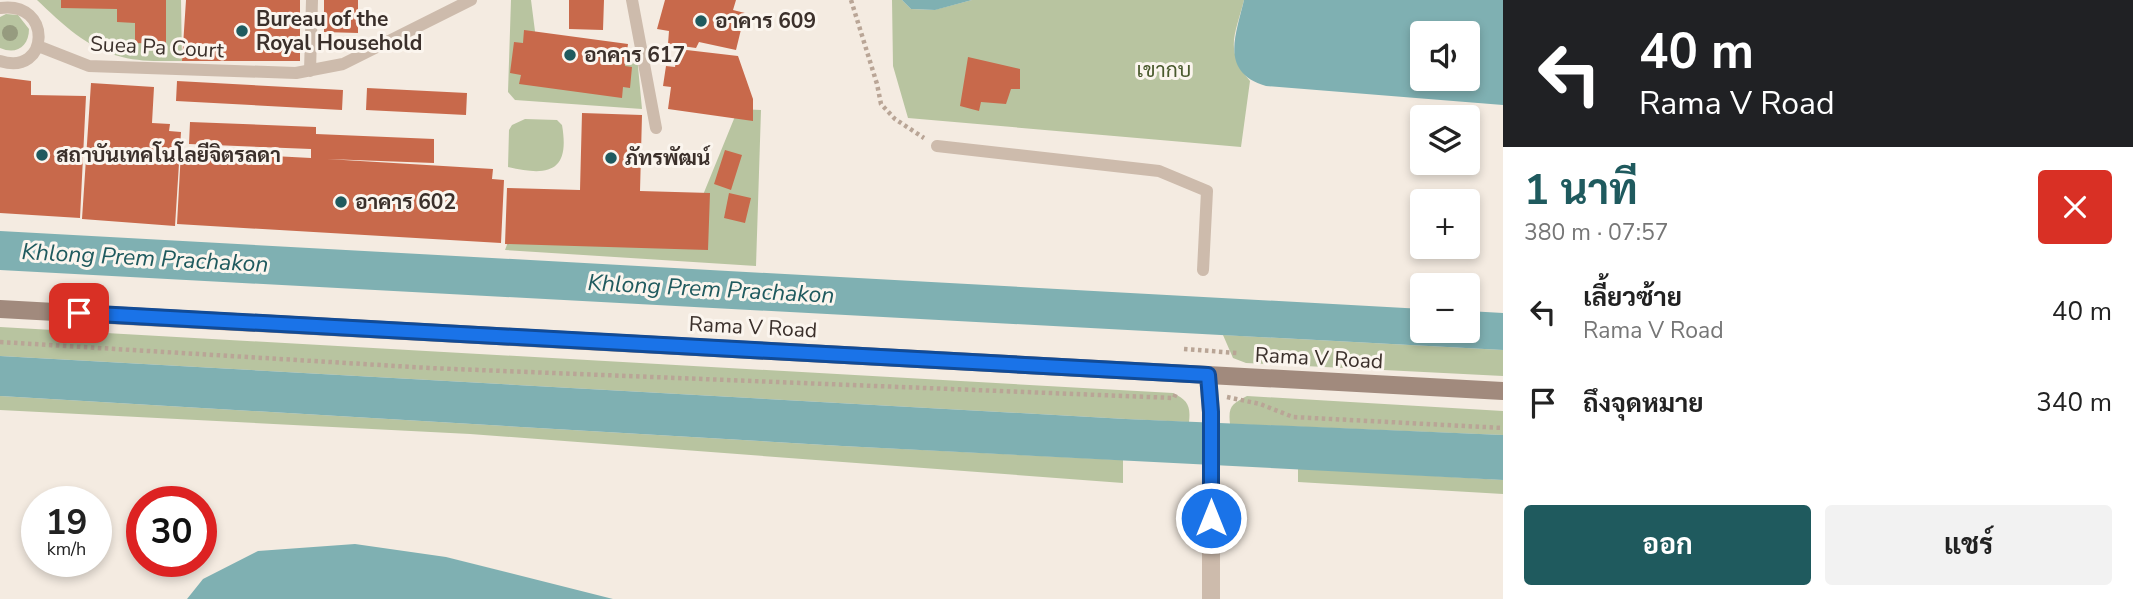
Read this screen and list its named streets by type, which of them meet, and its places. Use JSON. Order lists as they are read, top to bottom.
{
  "streets": {
    "main road": ["Rama V Road"],
    "lane": ["Suea Pa Court"]
  },
  "water": ["Khlong Prem Prachakon"],
  "parks": ["เขากบ"],
  "places": [
    "อาคาร 609",
    "Bureau of the Royal Household",
    "อาคาร 617",
    "สถาบันเทคโนโลยีจิตรลดา",
    "ภัทรพัฒน์",
    "อาคาร 602"
  ],
  "page": {
    "turn": ["40 m", "Rama V Road"],
    "map_buttons": ["+", "−"],
    "heading": ["1 นาที", "380 m · 07:57"],
    "list": [
      {
        "name": "เลี้ยวซ้าย",
        "note": "Rama V Road",
        "value": "40 m"
      },
      {
        "name": "ถึงจุดหมาย",
        "value": "340 m"
      }
    ],
    "speed": "19 km/h",
    "limit": "30",
    "buttons": ["ออก", "แชร์"]
  }
}
